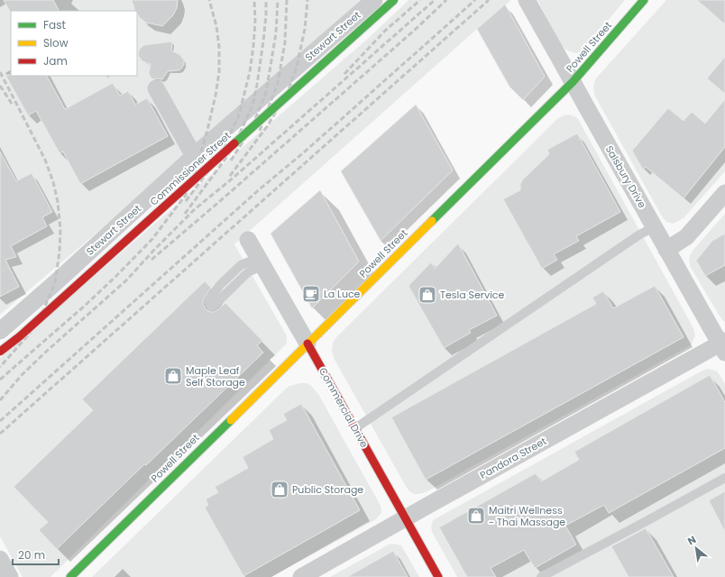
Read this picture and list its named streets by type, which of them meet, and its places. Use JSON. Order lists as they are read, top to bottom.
{
  "streets": {
    "main road": ["Powell Street", "Commissioner Street", "Commercial Drive"],
    "street": ["Stewart Street", "Salsbury Drive", "Pandora Street"]
  },
  "crossings": [
    ["Powell Street", "Salsbury Drive"],
    ["Powell Street", "Commercial Drive"],
    ["Salsbury Drive", "Pandora Street"],
    ["Commercial Drive", "Pandora Street"]
  ],
  "places": {
    "cafe": ["La Luce"],
    "shop": [
      "Tesla Service",
      "Maple Leaf Self Storage",
      "Public Storage",
      "Maitri Wellness - Thai Massage"
    ]
  },
  "legend": ["Fast", "Slow", "Jam"],
  "scale_bar": "20 m",
  "north": "top left"
}
